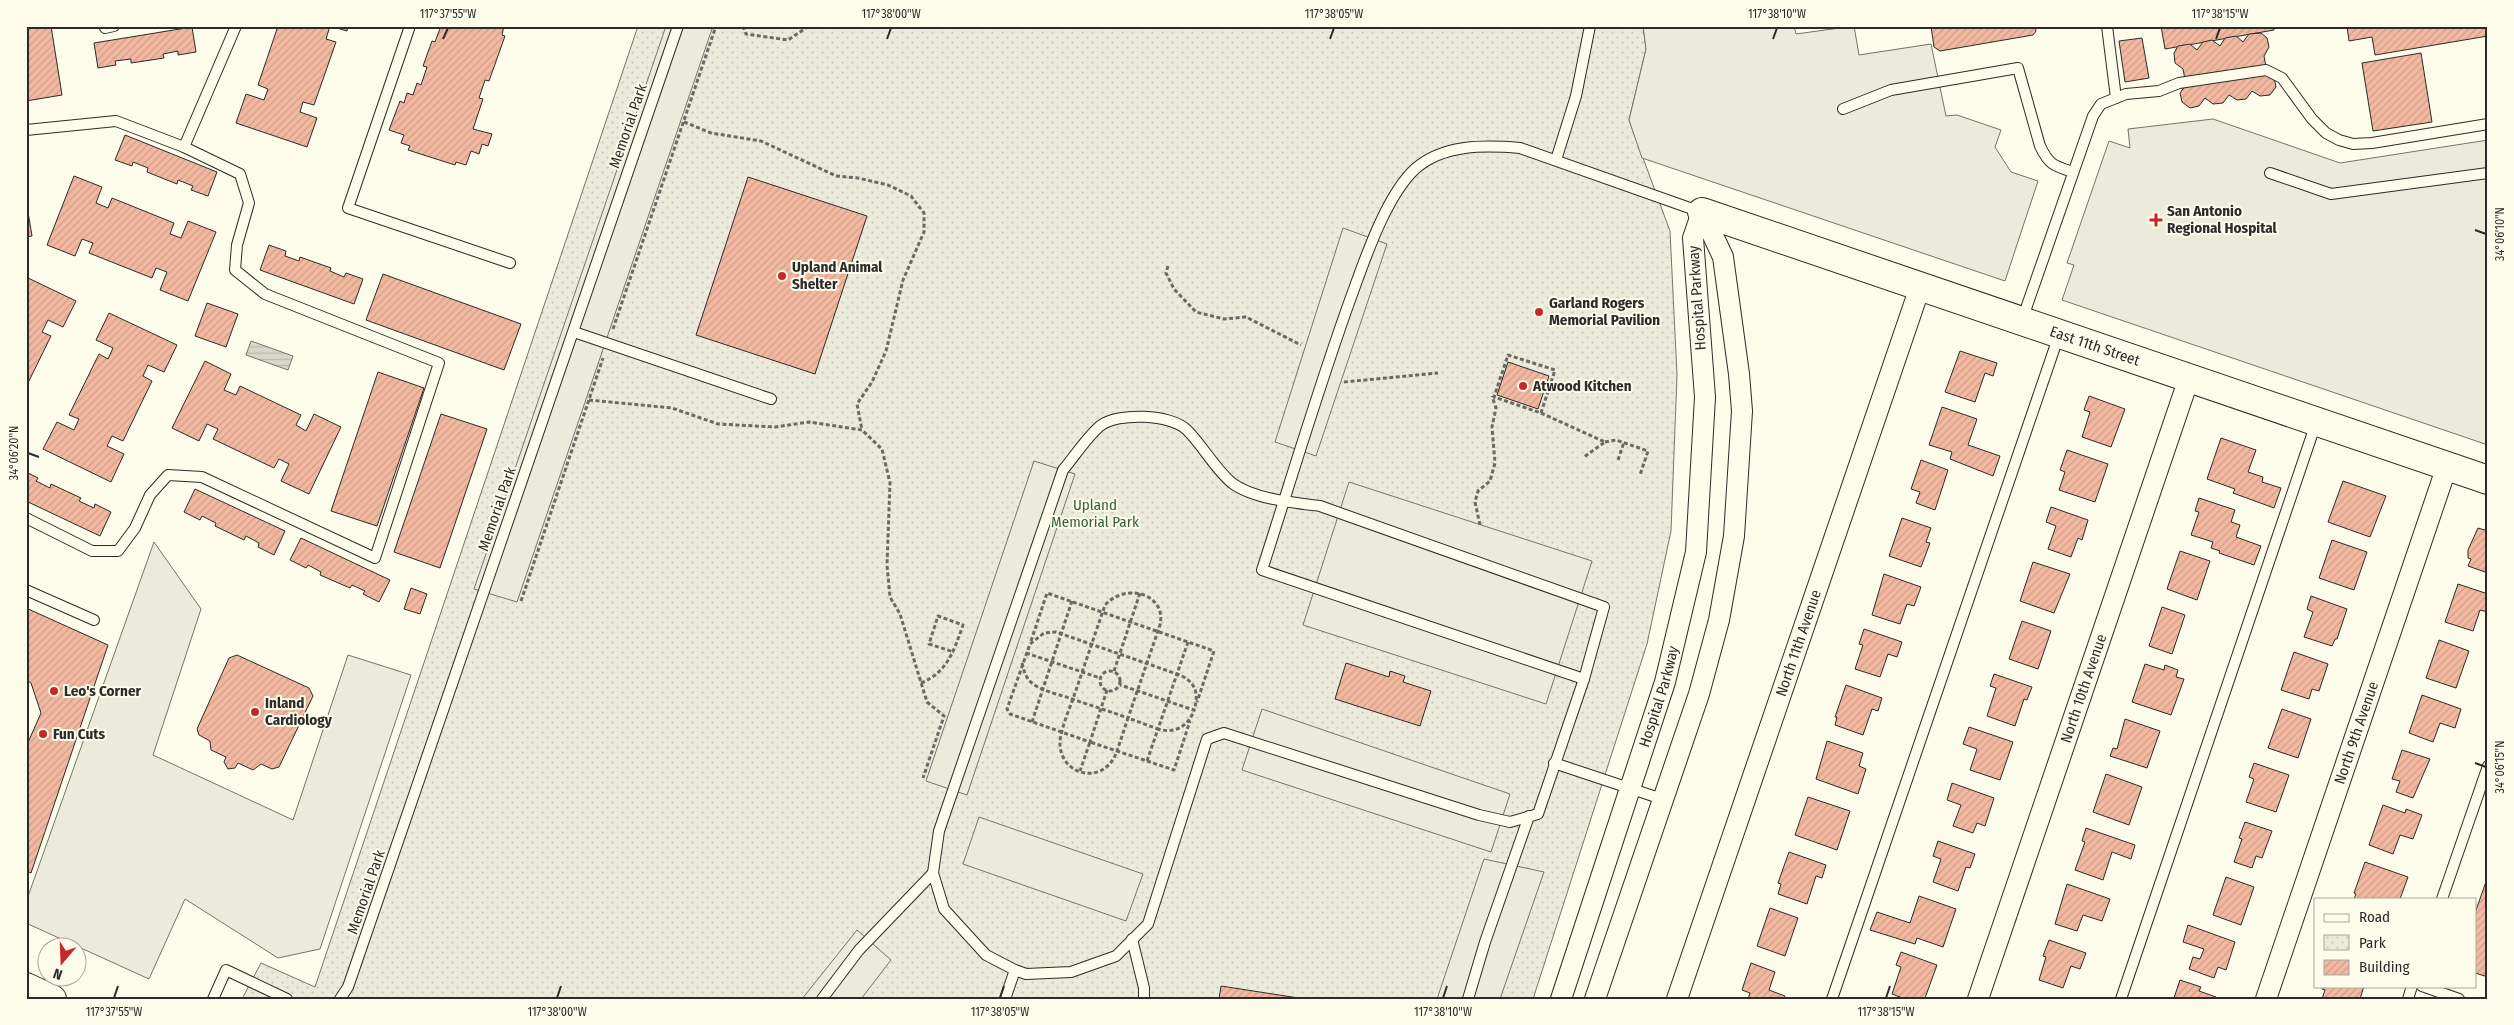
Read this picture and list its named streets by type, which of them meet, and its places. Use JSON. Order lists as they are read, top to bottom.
{
  "streets": {
    "street": [
      "Hospital Parkway",
      "East 11th Street",
      "North 11th Avenue",
      "North 10th Avenue",
      "North 9th Avenue"
    ],
    "lane": ["Memorial Park"]
  },
  "crossings": [
    ["Hospital Parkway", "East 11th Street"],
    ["East 11th Street", "North 11th Avenue"],
    ["East 11th Street", "North 10th Avenue"],
    ["East 11th Street", "North 9th Avenue"]
  ],
  "parks": ["Upland Memorial Park"],
  "places": {
    "health": ["San Antonio Regional Hospital"],
    "other": [
      "Upland Animal Shelter",
      "Garland Rogers Memorial Pavilion",
      "Atwood Kitchen",
      "Leo's Corner",
      "Inland Cardiology",
      "Fun Cuts"
    ]
  },
  "legend": ["Road", "Park", "Building"],
  "north": "bottom",
  "coordinates": [
    "117°37'55\"W",
    "117°38'00\"W",
    "117°38'05\"W",
    "117°38'10\"W",
    "117°38'15\"W",
    "34°06'10\"N",
    "34°06'20\"N",
    "34°06'15\"N"
  ]
}
